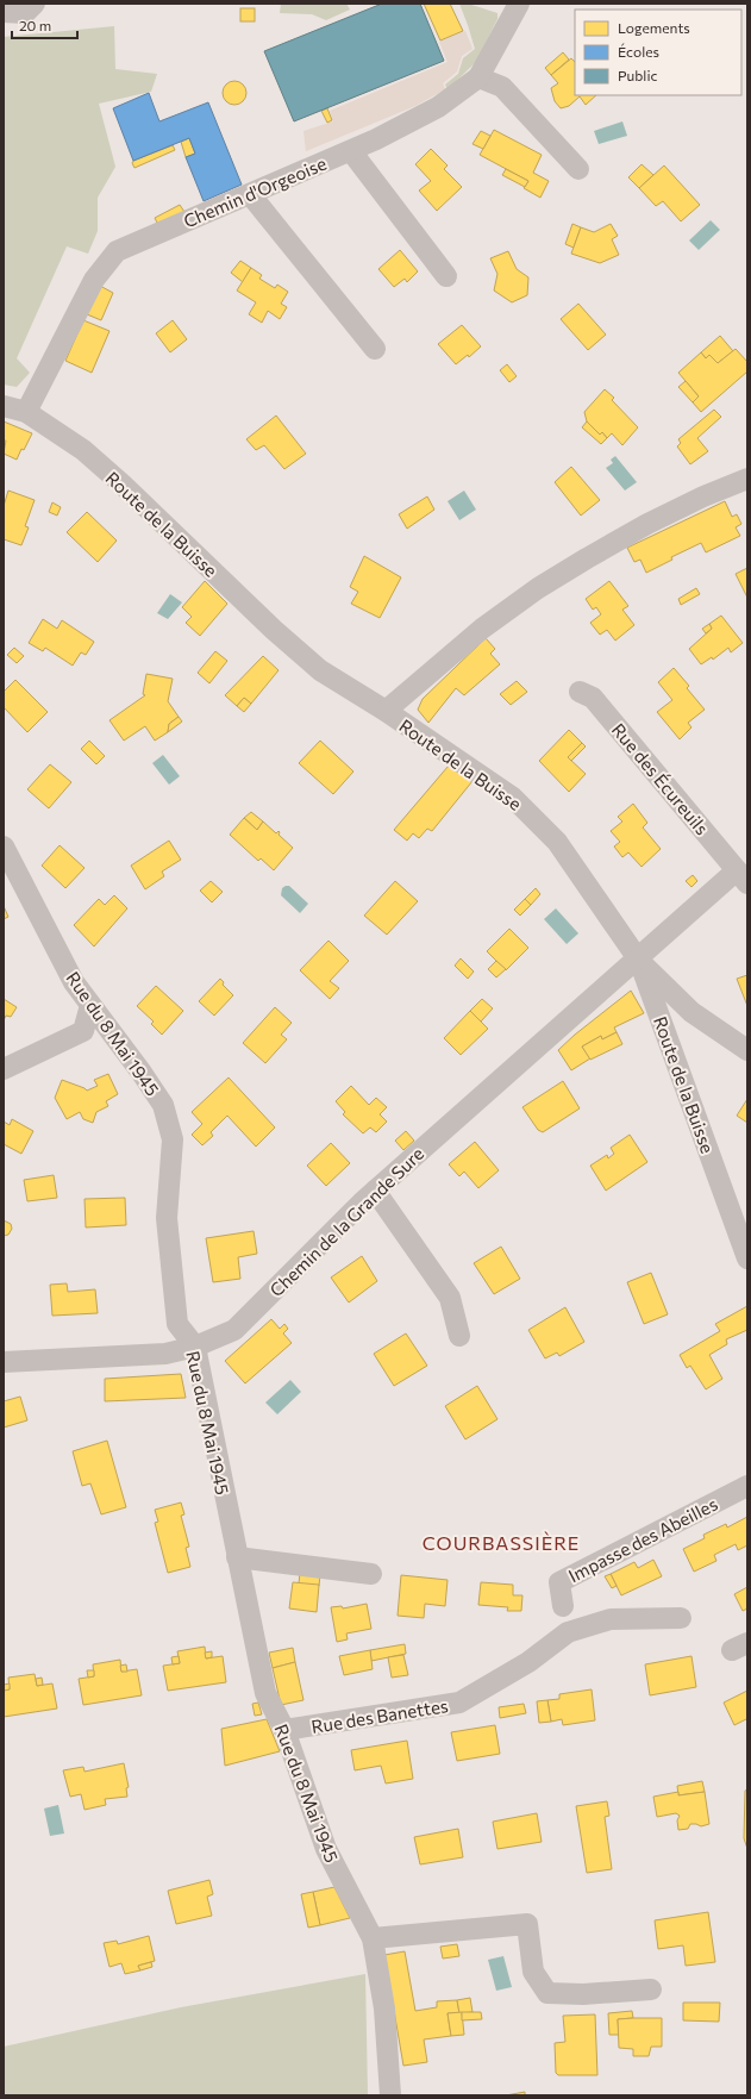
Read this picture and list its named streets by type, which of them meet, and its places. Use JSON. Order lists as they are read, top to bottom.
{
  "streets": {
    "street": [
      "Chemin d'Orgeoise",
      "Route de la Buisse",
      "Rue des Écureuils",
      "Rue du 8 Mai 1945",
      "Chemin de la Grande Sure",
      "Impasse des Abeilles",
      "Rue des Banettes"
    ]
  },
  "crossings": [
    ["Chemin d'Orgeoise", "Route de la Buisse"],
    ["Route de la Buisse", "Rue des Écureuils"],
    ["Route de la Buisse", "Chemin de la Grande Sure"],
    ["Rue des Écureuils", "Chemin de la Grande Sure"],
    ["Rue du 8 Mai 1945", "Chemin de la Grande Sure"],
    ["Rue du 8 Mai 1945", "Rue des Banettes"]
  ],
  "districts": ["COURBASSIÈRE"],
  "legend": ["Logements", "Écoles", "Public"],
  "scale_bar": "20 m"
}
